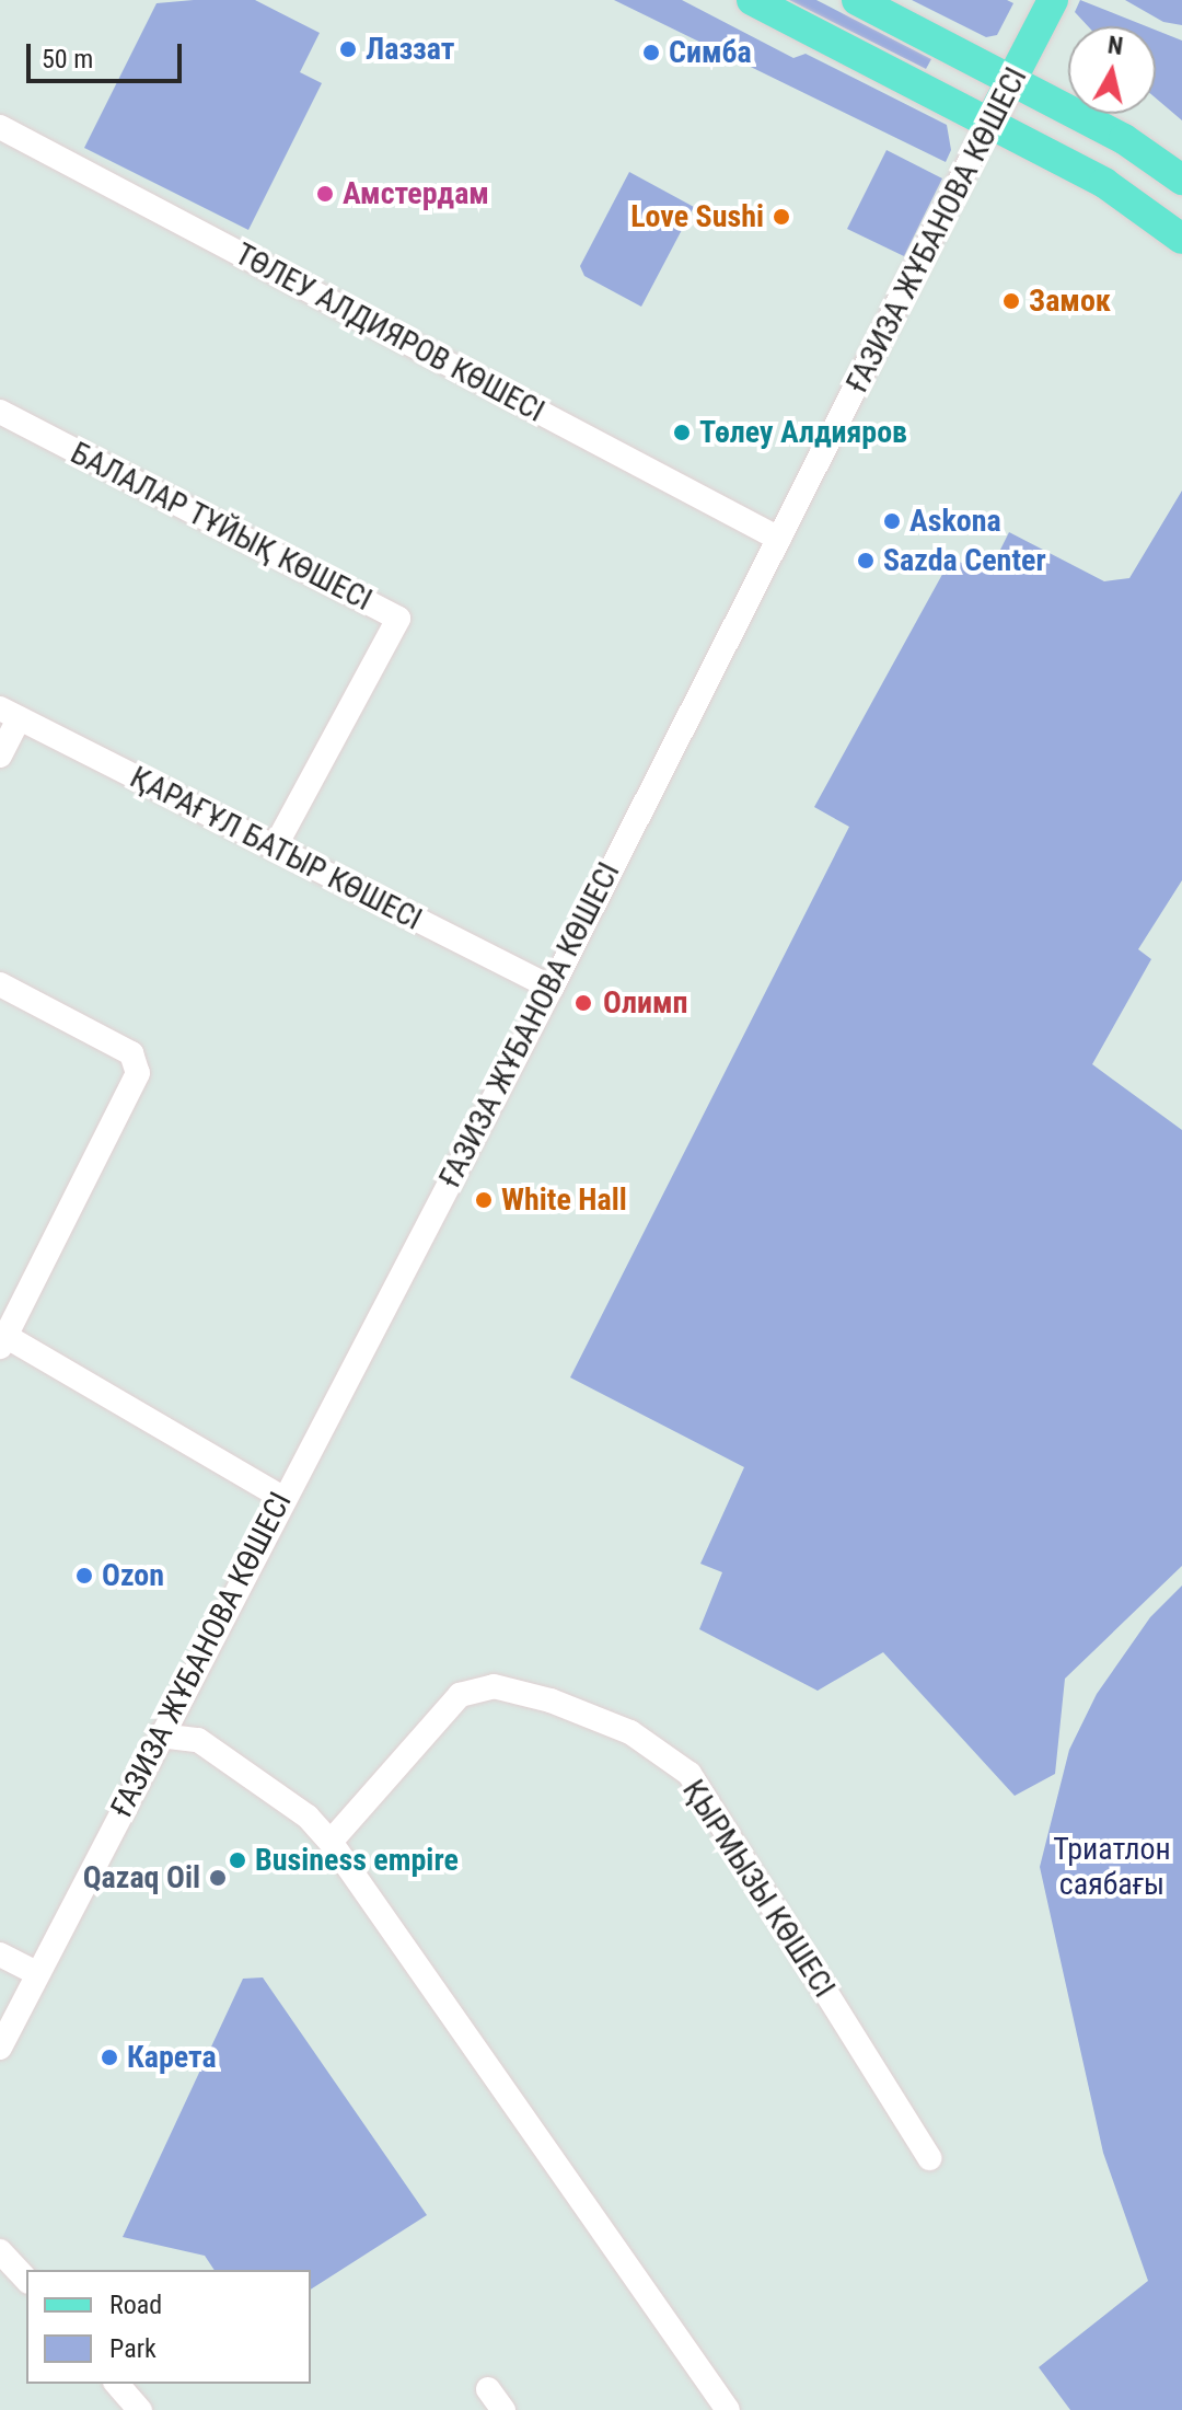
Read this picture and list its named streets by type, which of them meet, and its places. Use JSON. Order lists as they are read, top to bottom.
{
  "streets": {
    "main road": ["ҒАЗИЗА ЖҰБАНОВА КӨШЕСІ"],
    "street": [
      "ТӨЛЕУ АЛДИЯРОВ КӨШЕСІ",
      "БАЛАЛАР ТҰЙЫҚ КӨШЕСІ",
      "ҚАРАҒҰЛ БАТЫР КӨШЕСІ",
      "ҚЫРМЫЗЫ КӨШЕСІ"
    ]
  },
  "crossings": [
    ["ҒАЗИЗА ЖҰБАНОВА КӨШЕСІ", "ТӨЛЕУ АЛДИЯРОВ КӨШЕСІ"],
    ["ҒАЗИЗА ЖҰБАНОВА КӨШЕСІ", "ҚАРАҒҰЛ БАТЫР КӨШЕСІ"],
    ["БАЛАЛАР ТҰЙЫҚ КӨШЕСІ", "ҚАРАҒҰЛ БАТЫР КӨШЕСІ"]
  ],
  "parks": ["Триатлон саябағы"],
  "places": [
    "Лаззат",
    "Симба",
    "Амстердам",
    "Love Sushi",
    "Замок",
    "Төлеу Алдияров",
    "Askona",
    "Sazda Center",
    "Олимп",
    "White Hall",
    "Ozon",
    "Business empire",
    "Qazaq Oil",
    "Карета"
  ],
  "legend": ["Road", "Park"],
  "scale_bar": "50 m",
  "north": "top"
}
